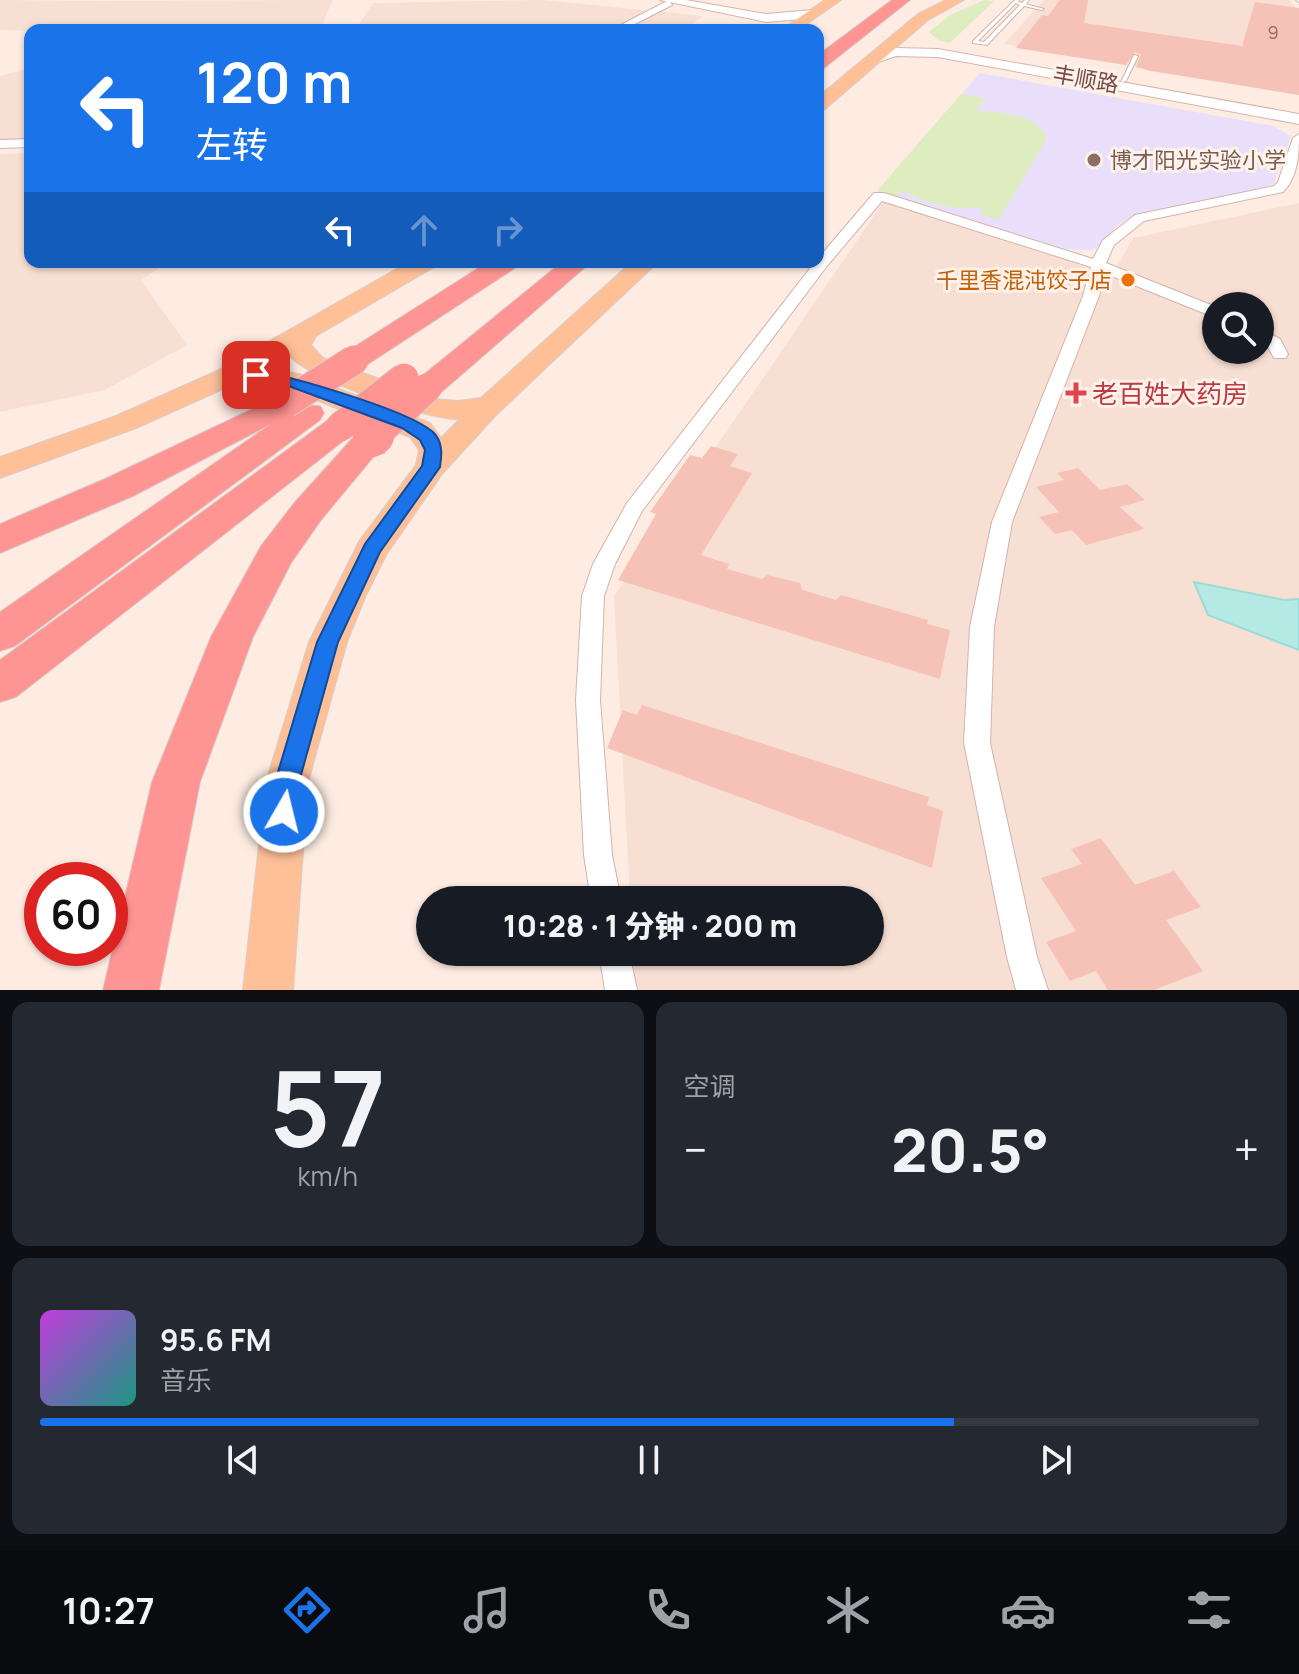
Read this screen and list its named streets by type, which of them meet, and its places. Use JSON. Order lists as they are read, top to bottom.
{
  "streets": {
    "main road": ["丰顺路"]
  },
  "places": {
    "other": ["博才阳光实验小学", "千里香混沌饺子店"],
    "health": ["老百姓大药房"]
  },
  "house_numbers": ["9"],
  "page": {
    "turn": ["120 m", "左转"],
    "limit": "60",
    "trip": "10:28 · 1 分钟 · 200 m",
    "tile": [
      ["57", "km/h"],
      "空调"
    ],
    "heat": ["−", "20.5°", "+"],
    "song": ["95.6 FM", "音乐"],
    "tabs": "10:27"
  }
}
